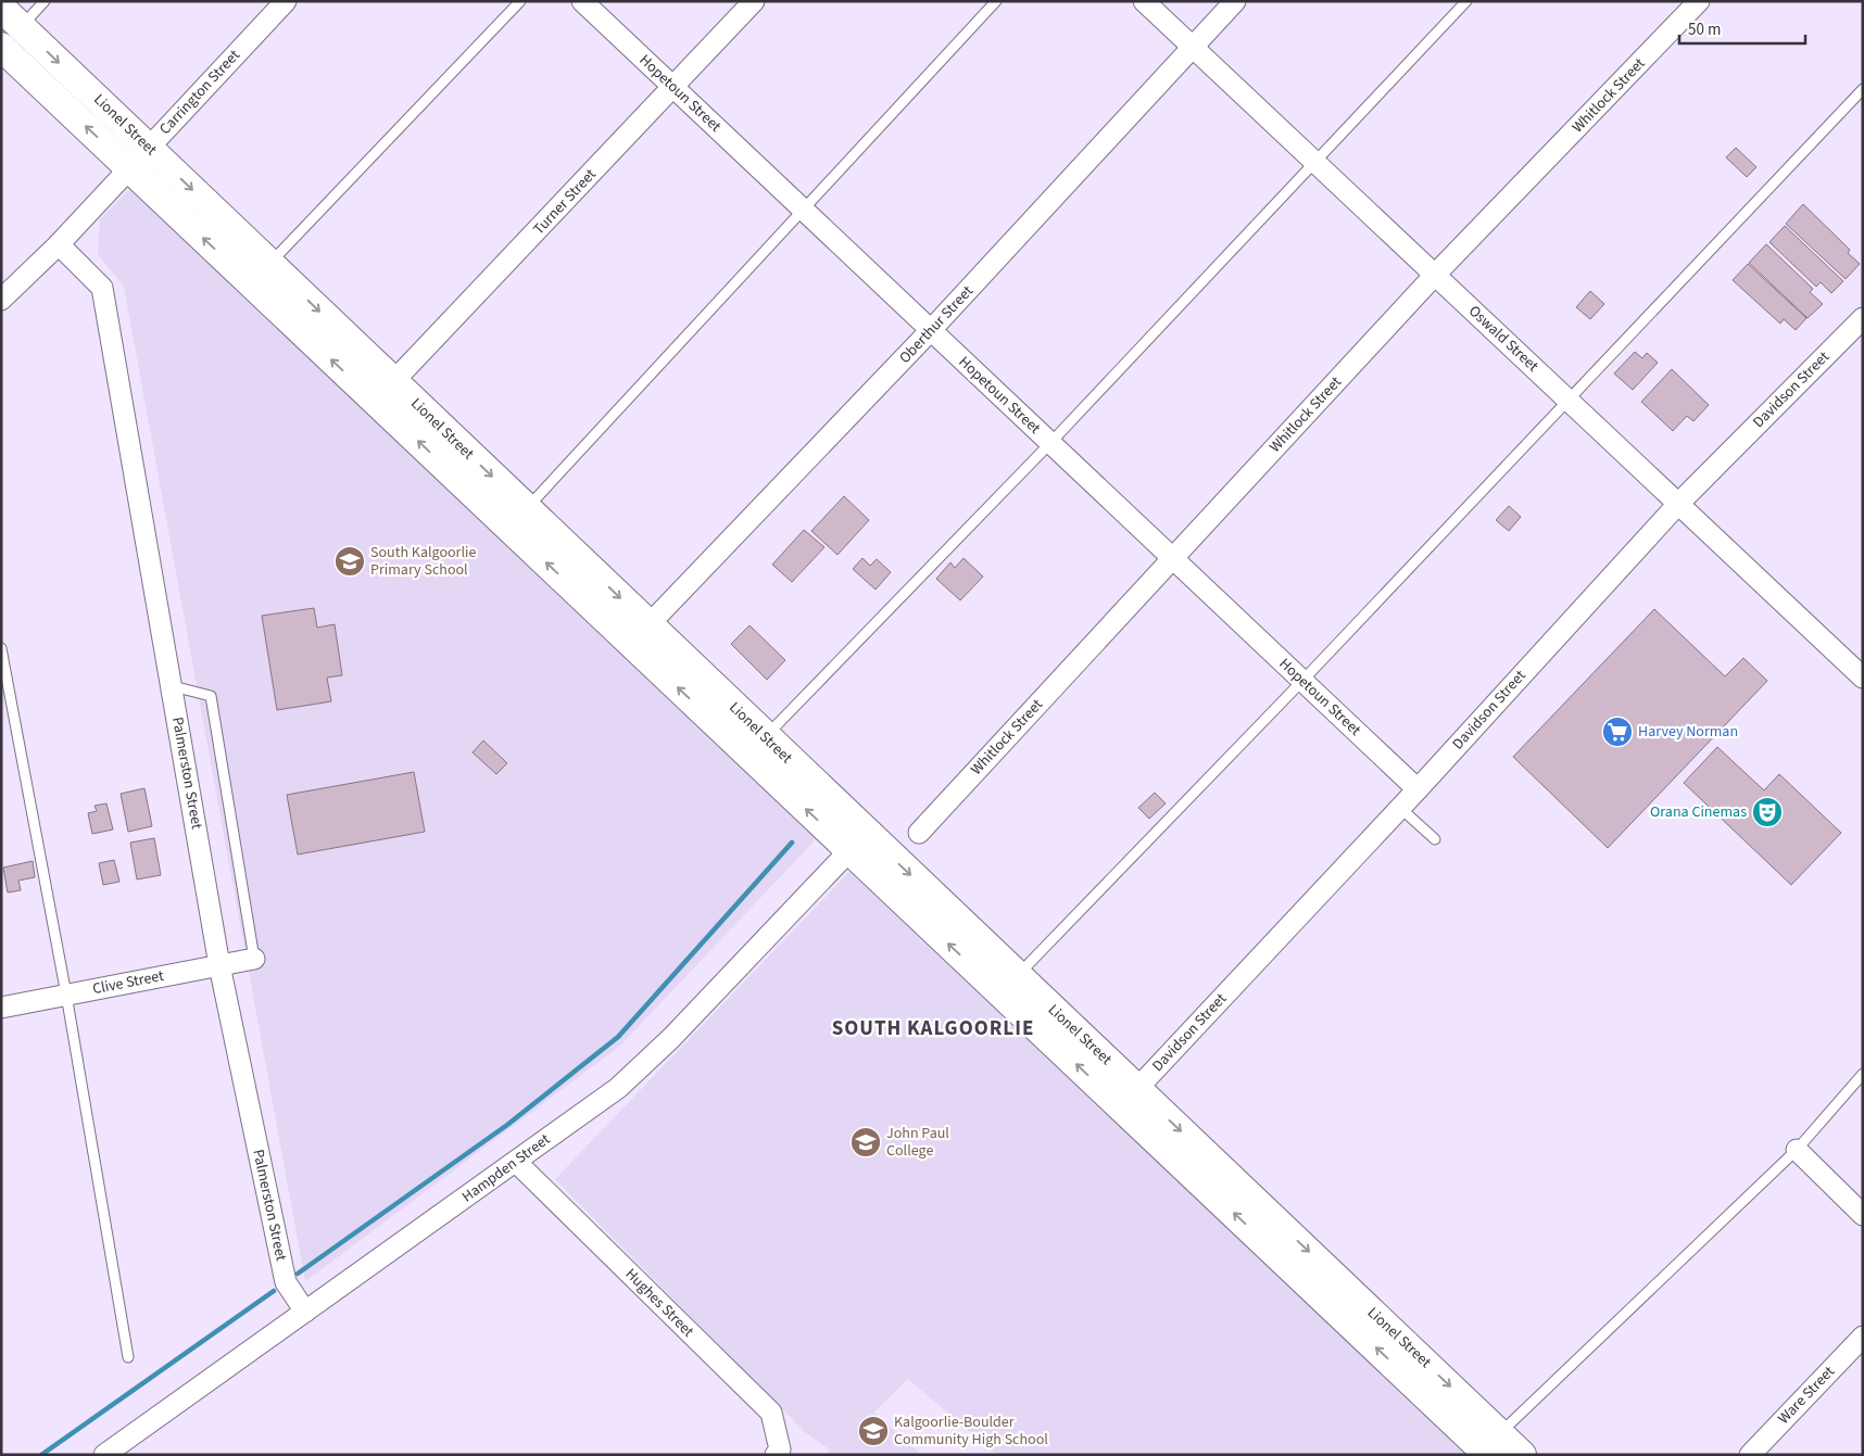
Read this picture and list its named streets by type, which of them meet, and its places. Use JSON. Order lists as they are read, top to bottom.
{
  "streets": {
    "street": [
      "Carrington Street",
      "Hopetoun Street",
      "Whitlock Street",
      "Lionel Street",
      "Turner Street",
      "Oberthur Street",
      "Oswald Street",
      "Davidson Street",
      "Palmerston Street",
      "Clive Street",
      "Hampden Street",
      "Hughes Street",
      "Ware Street"
    ]
  },
  "crossings": [
    ["Carrington Street", "Lionel Street"],
    ["Carrington Street", "Palmerston Street"],
    ["Hopetoun Street", "Whitlock Street"],
    ["Hopetoun Street", "Turner Street"],
    ["Hopetoun Street", "Oberthur Street"],
    ["Hopetoun Street", "Davidson Street"],
    ["Whitlock Street", "Oswald Street"],
    ["Lionel Street", "Turner Street"],
    ["Lionel Street", "Oberthur Street"],
    ["Lionel Street", "Davidson Street"],
    ["Lionel Street", "Hampden Street"],
    ["Oberthur Street", "Oswald Street"],
    ["Oswald Street", "Davidson Street"],
    ["Palmerston Street", "Clive Street"],
    ["Palmerston Street", "Hampden Street"],
    ["Hampden Street", "Hughes Street"]
  ],
  "districts": ["SOUTH KALGOORLIE"],
  "places": {
    "school or university": ["South Kalgoorlie Primary School", "John Paul College", "Kalgoorlie-Boulder Community High School"],
    "supermarket": ["Harvey Norman"],
    "theatre": ["Orana Cinemas"]
  },
  "scale_bar": "50 m"
}
